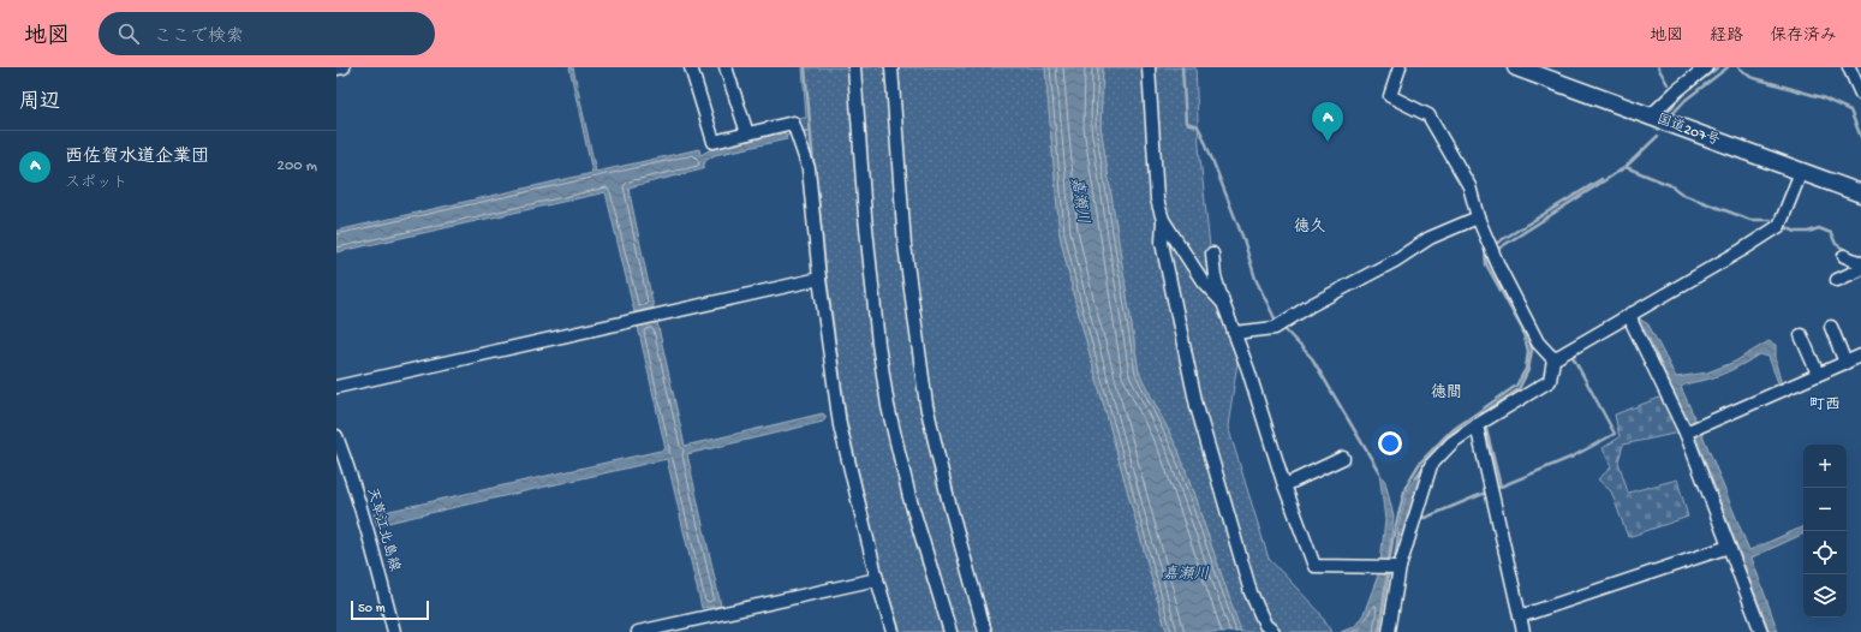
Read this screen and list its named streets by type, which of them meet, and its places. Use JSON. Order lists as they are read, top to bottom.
{
  "streets": {
    "highway": ["国道207号"],
    "street": ["天草江北島線"]
  },
  "districts": ["徳久", "徳間", "町西"],
  "water": ["嘉瀬川"],
  "scale_bar": "50 m",
  "page": {
    "header": "地図",
    "search": "ここで検索",
    "nav": ["地図", "経路", "保存済み"],
    "heading": "周辺",
    "pins": "A",
    "list": [
      {
        "mark": "A",
        "name": "西佐賀水道企業団",
        "note": "スポット",
        "value": "200 m"
      }
    ],
    "map_buttons": ["+", "−"],
    "scale": "50 m"
  }
}
